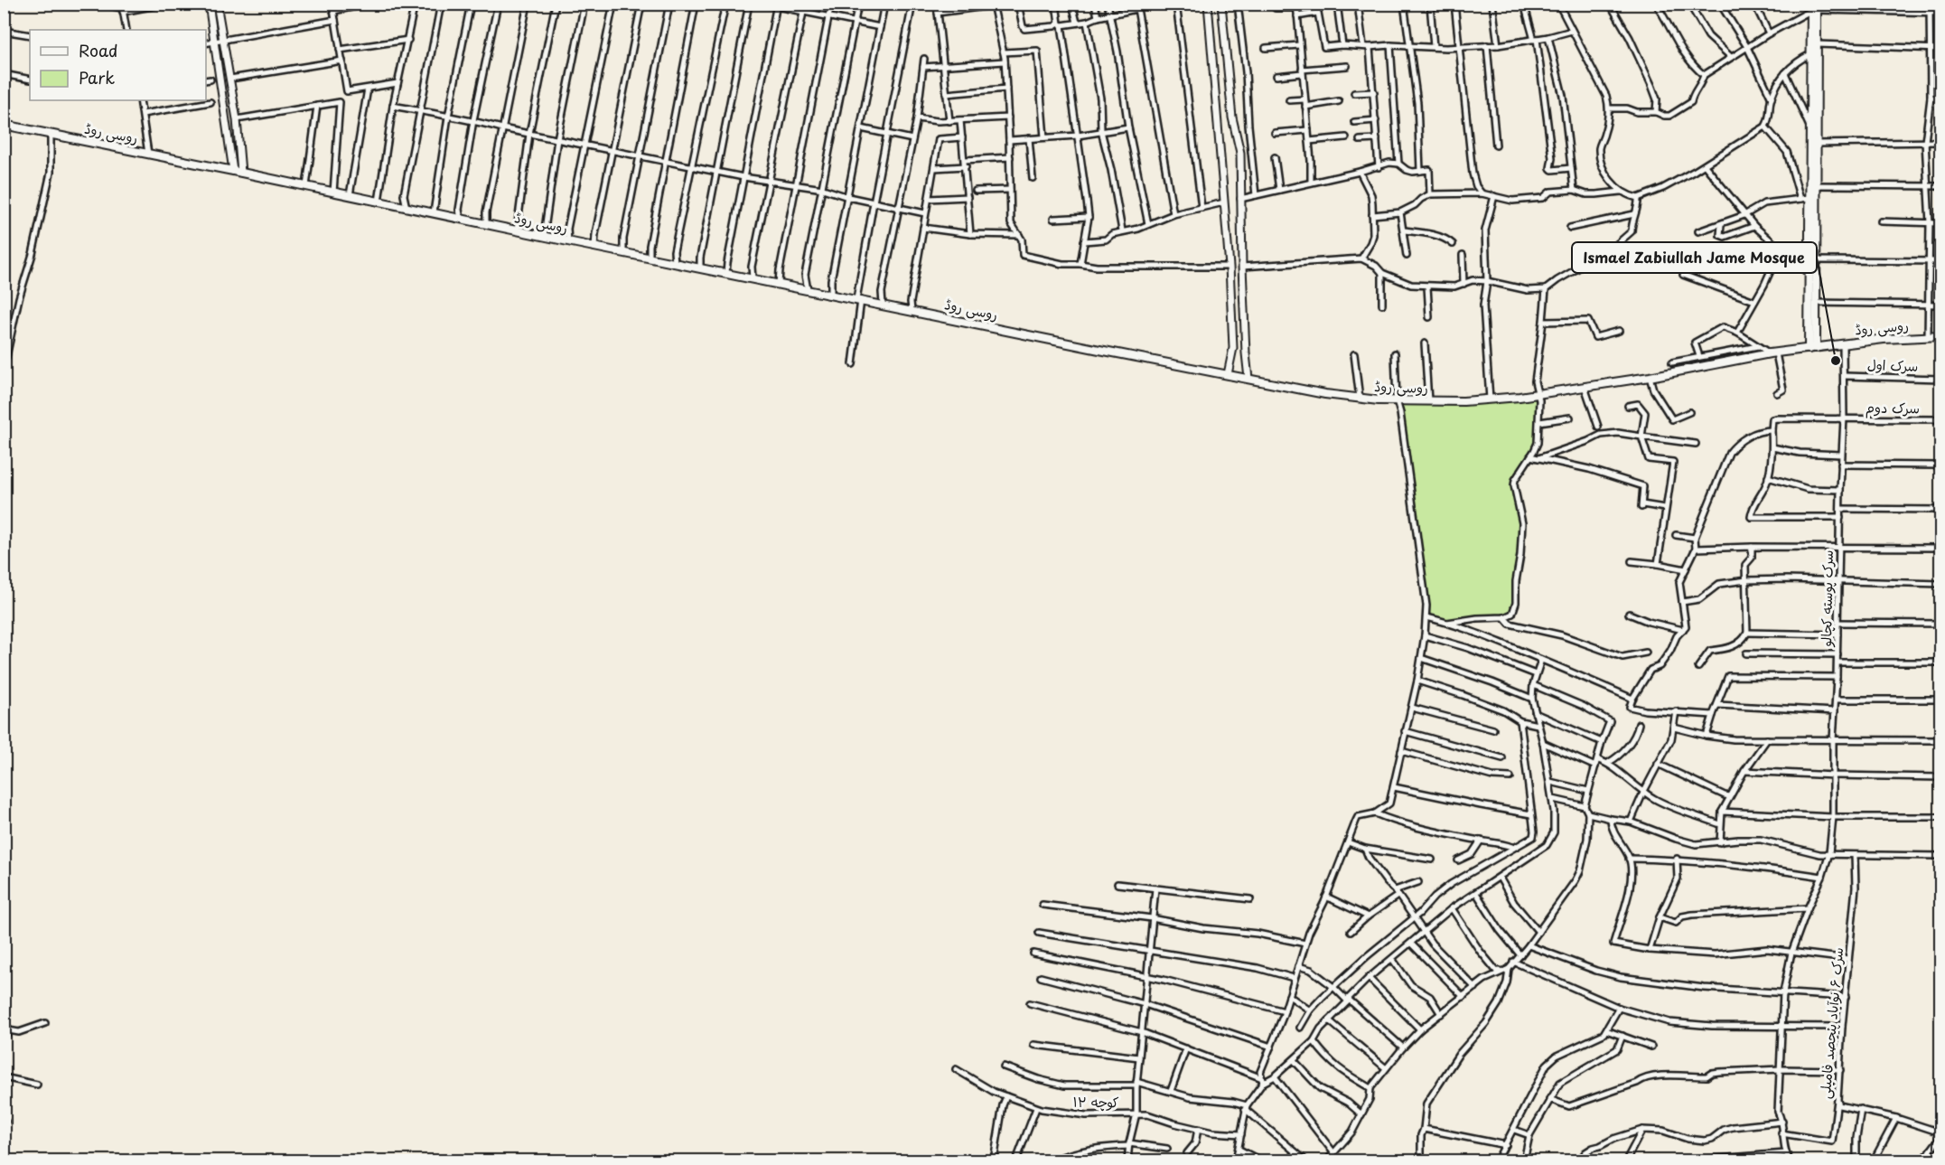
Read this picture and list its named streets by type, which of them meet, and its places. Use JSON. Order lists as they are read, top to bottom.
{
  "streets": {
    "main road": ["روسی روڈ"],
    "street": [
      "سرک اول",
      "سرک دوم",
      "سرک پوسته کچالو",
      "سرک ۶ نوآباد پنجصد فامیلی",
      "کوچه ۱۲"
    ]
  },
  "crossings": [
    ["روسی روڈ", "سرک پوسته کچالو"],
    ["سرک اول", "سرک پوسته کچالو"],
    ["سرک دوم", "سرک پوسته کچالو"],
    ["سرک پوسته کچالو", "سرک ۶ نوآباد پنجصد فامیلی"]
  ],
  "places": ["Ismael Zabiullah Jame Mosque"],
  "legend": ["Road", "Park"]
}
